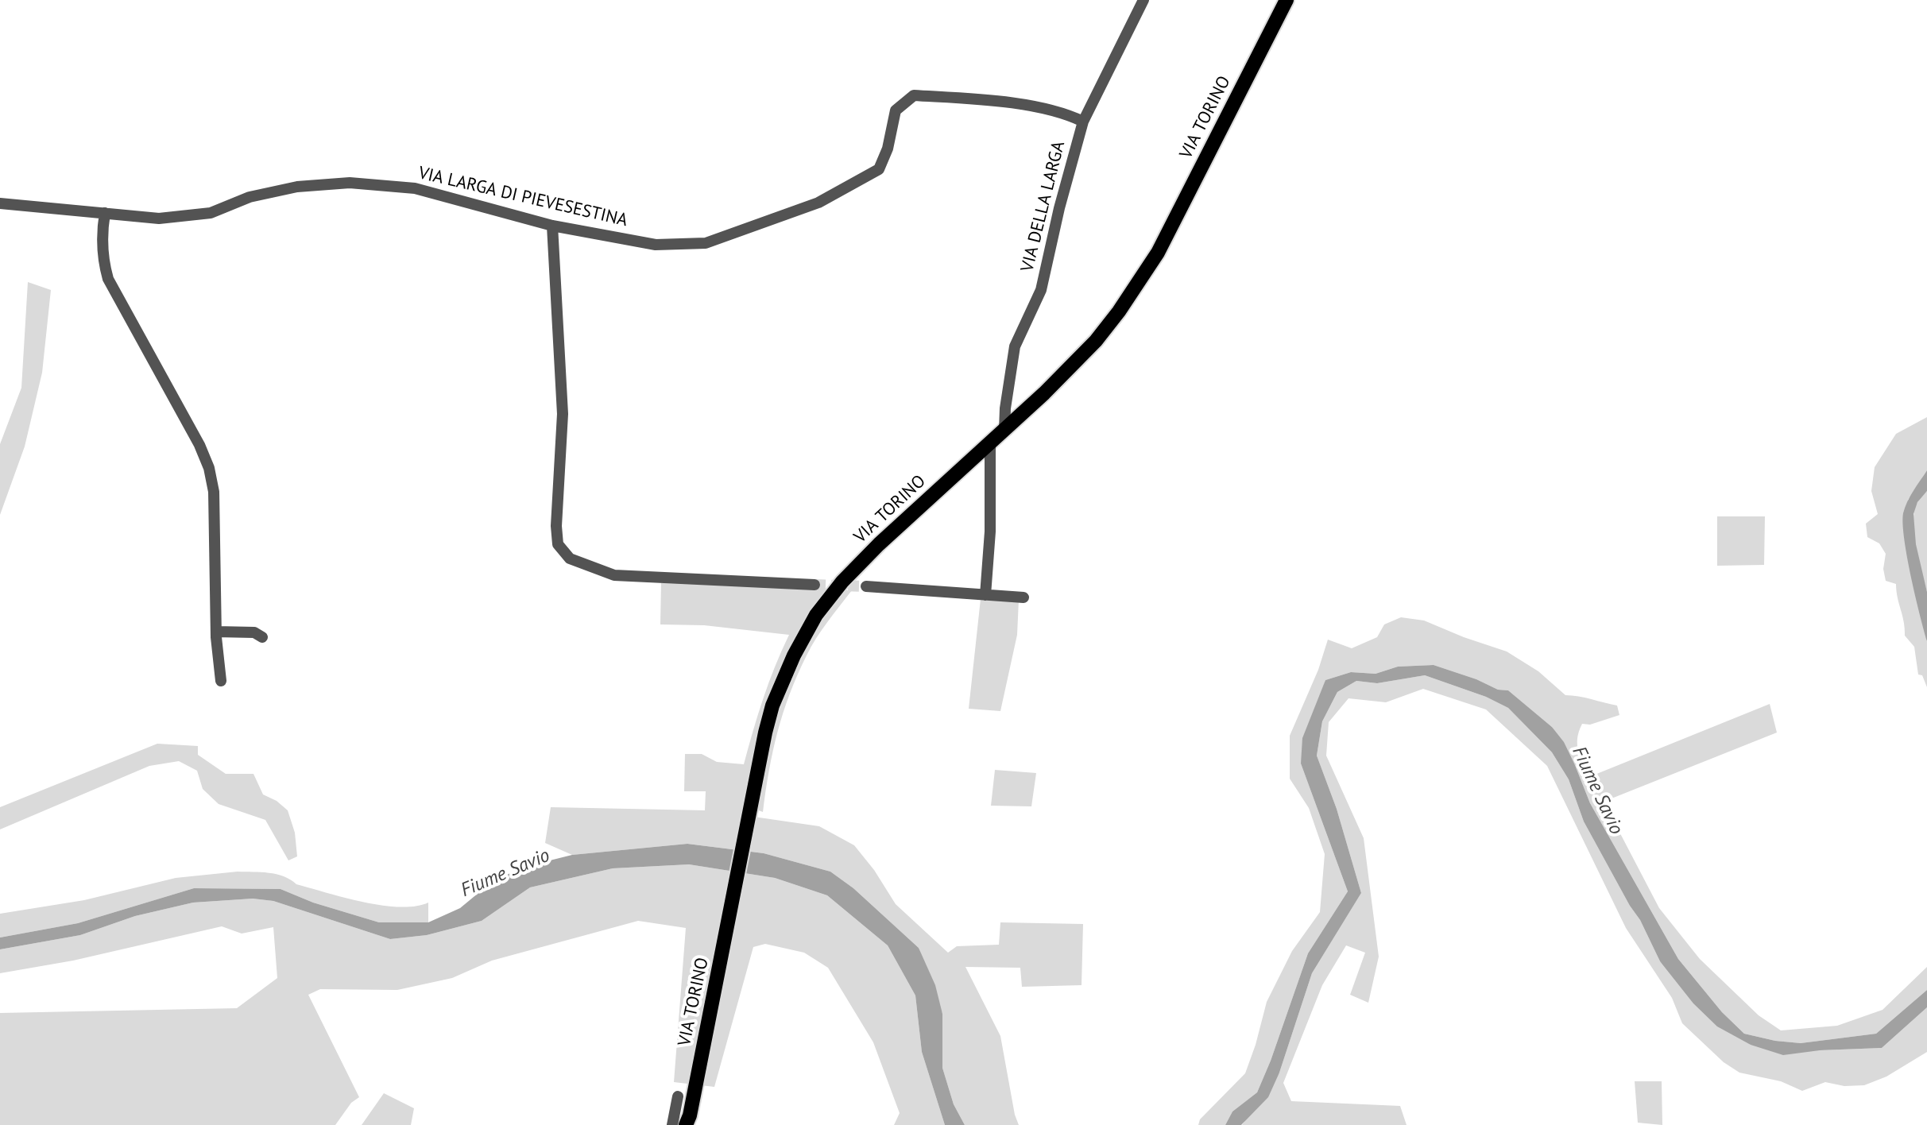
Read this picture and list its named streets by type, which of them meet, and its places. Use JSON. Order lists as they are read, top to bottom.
{
  "streets": {
    "main road": ["VIA TORINO"],
    "street": ["VIA LARGA DI PIEVESESTINA", "VIA DELLA LARGA"]
  },
  "crossings": [
    ["VIA TORINO", "VIA DELLA LARGA"],
    ["VIA LARGA DI PIEVESESTINA", "VIA DELLA LARGA"]
  ],
  "water": ["Fiume Savio"]
}
